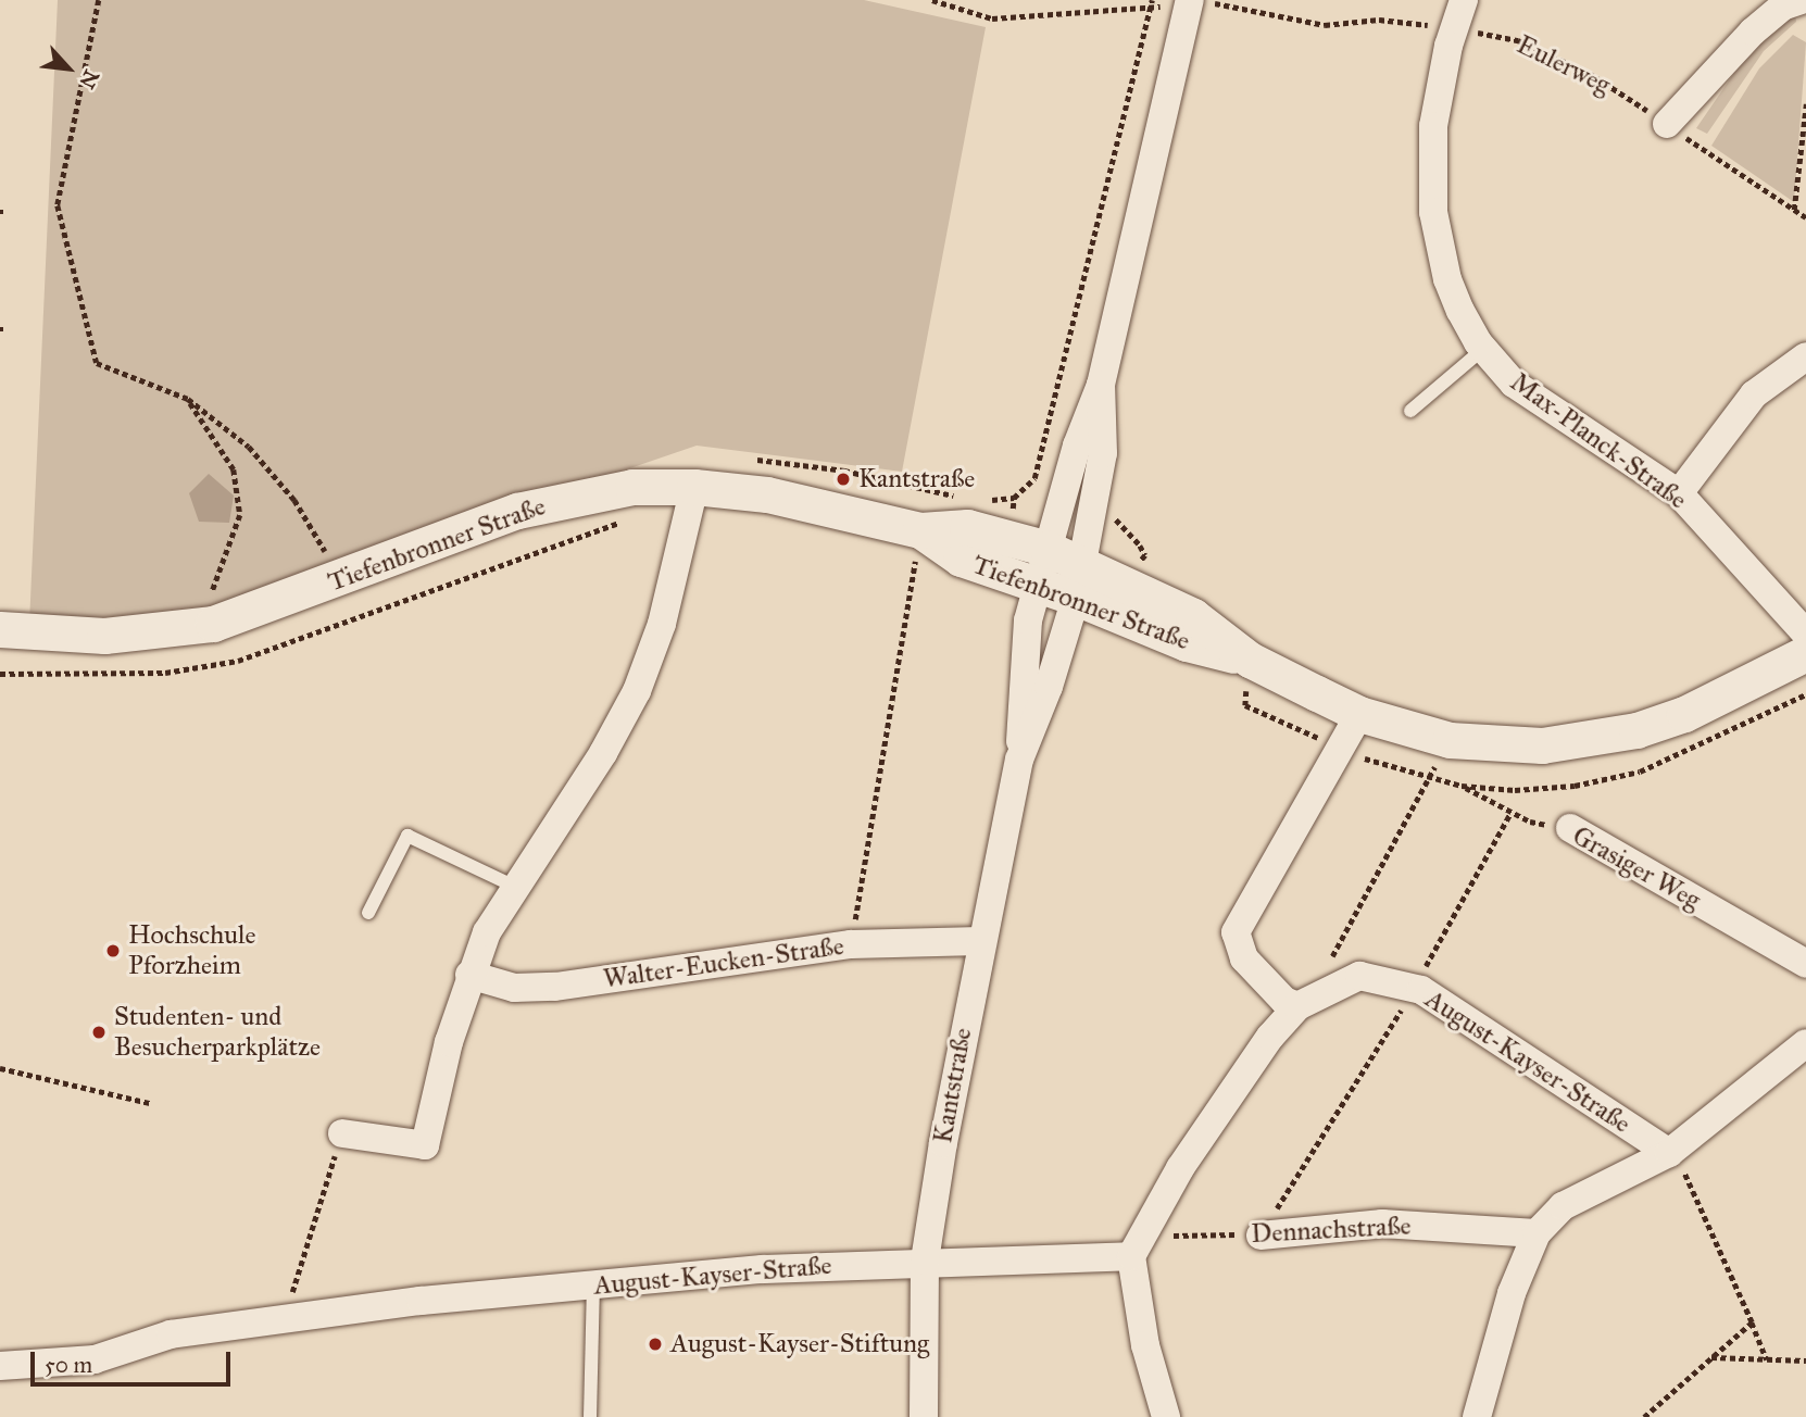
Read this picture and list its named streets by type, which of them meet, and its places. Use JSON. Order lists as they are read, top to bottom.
{
  "streets": {
    "street": [
      "Max-Planck-Straße",
      "Tiefenbronner Straße",
      "Grasiger Weg",
      "Walter-Eucken-Straße",
      "August-Kayser-Straße",
      "Kantstraße",
      "Dennachstraße"
    ],
    "path": ["Eulerweg"]
  },
  "crossings": [
    ["Eulerweg", "Max-Planck-Straße"],
    ["Eulerweg", "Kantstraße"],
    ["Tiefenbronner Straße", "Kantstraße"],
    ["Walter-Eucken-Straße", "Kantstraße"],
    ["August-Kayser-Straße", "Kantstraße"]
  ],
  "places": [
    "Kantstraße",
    "Hochschule Pforzheim",
    "Studenten- und Besucherparkplätze",
    "August-Kayser-Stiftung"
  ],
  "scale_bar": "50 m",
  "north": "bottom right"
}
